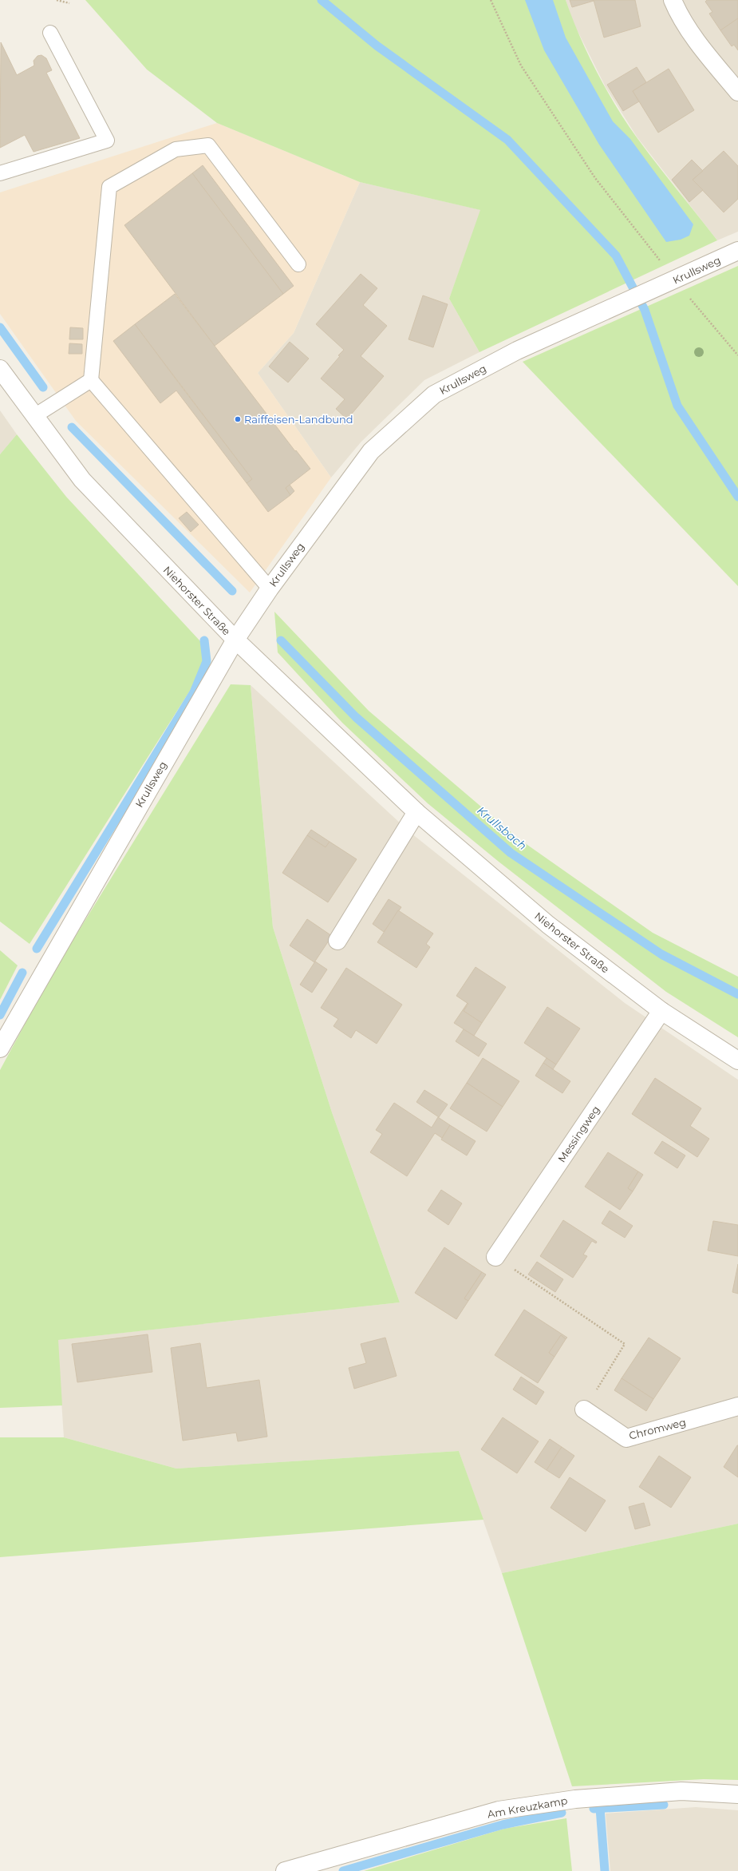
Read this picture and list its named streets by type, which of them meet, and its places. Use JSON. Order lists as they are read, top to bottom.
{
  "streets": {
    "street": [
      "Krullsweg",
      "Niehorster Straße",
      "Messingweg",
      "Chromweg",
      "Am Kreuzkamp"
    ]
  },
  "crossings": [
    ["Krullsweg", "Niehorster Straße"],
    ["Niehorster Straße", "Messingweg"]
  ],
  "water": ["Krullsbach"],
  "places": ["Raiffeisen-Landbund"]
}
